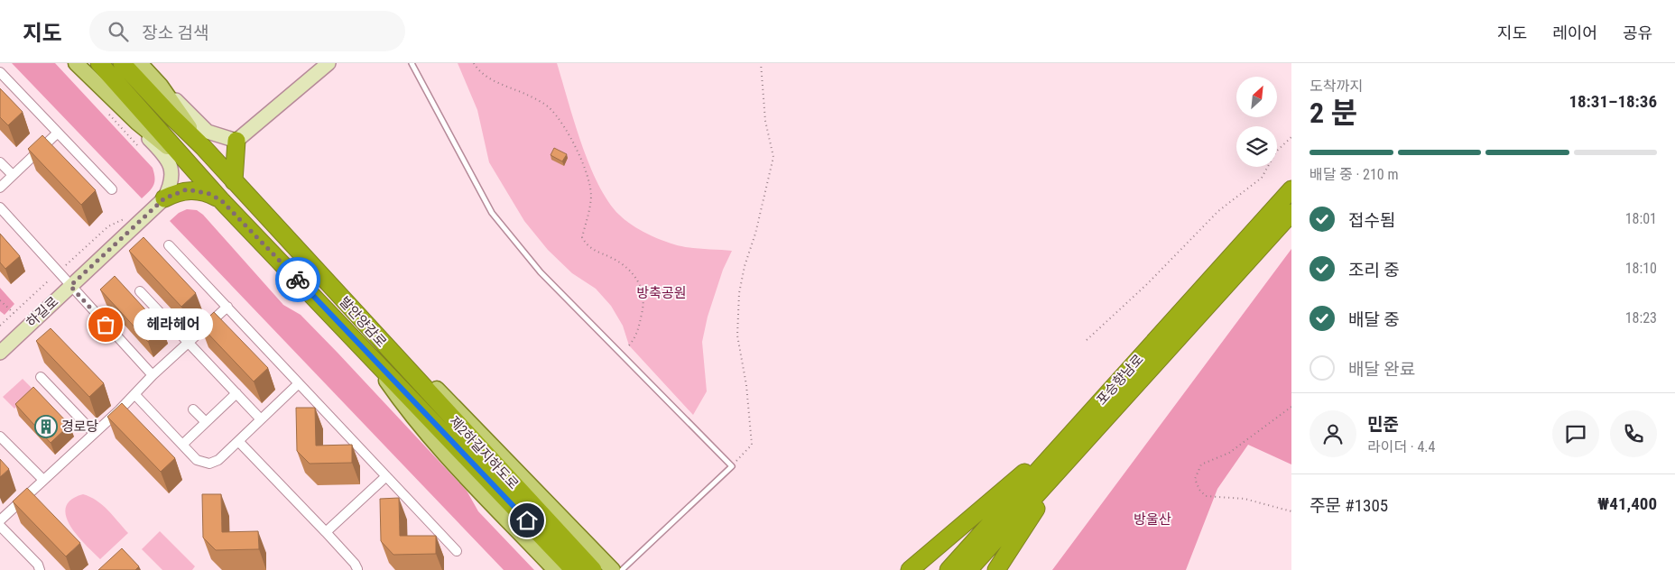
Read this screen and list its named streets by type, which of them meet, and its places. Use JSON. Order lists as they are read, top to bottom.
{
  "streets": {
    "highway": ["발안양감로", "포승향남로", "제2하길지하도로"],
    "street": ["하길로"]
  },
  "crossings": [
    ["발안양감로", "제2하길지하도로"]
  ],
  "parks": ["방축공원", "방울산"],
  "places": {
    "other": ["헤라헤어"],
    "building": ["경로당"]
  },
  "north": "top right",
  "page": {
    "header": "지도",
    "search": "장소 검색",
    "nav": ["지도", "레이어", "공유"],
    "heading": ["2 분", "도착까지", "18:31–18:36"],
    "panel": [
      "민준",
      "라이더 · 4.4",
      "주문 #1305",
      "₩41,400"
    ],
    "bar": "배달 중 · 210 m",
    "list": [
      ["접수됨", "18:01"],
      ["조리 중", "18:10"],
      ["배달 중", "18:23"],
      "배달 완료"
    ],
    "bubble": "헤라헤어"
  }
}
